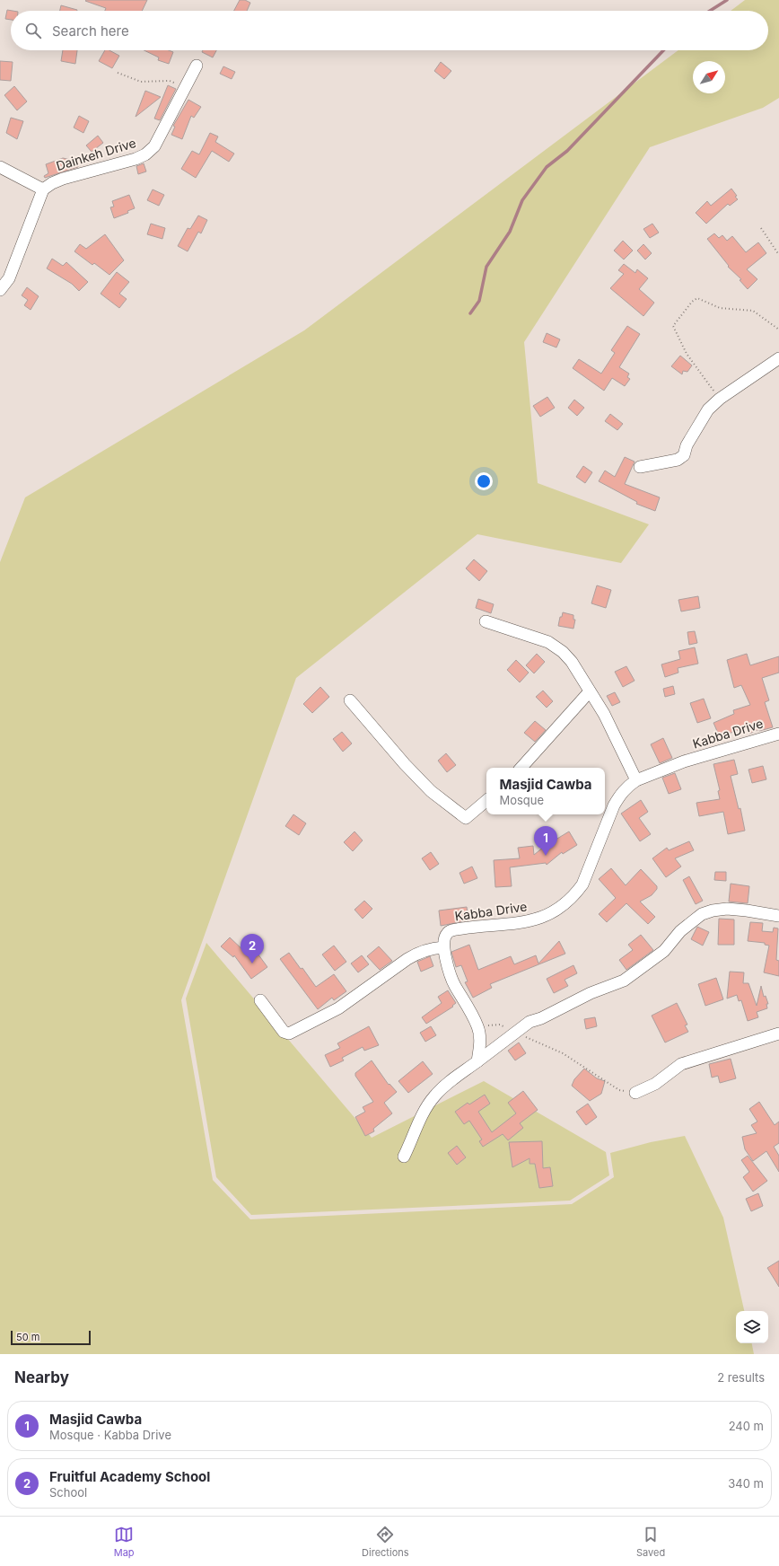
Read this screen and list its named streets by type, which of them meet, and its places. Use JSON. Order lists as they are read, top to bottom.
{
  "streets": {
    "street": ["Dainkeh Drive", "Kabba Drive"]
  },
  "scale_bar": "50 m",
  "north": "top right",
  "page": {
    "search": "Search here",
    "popup": ["Masjid Cawba", "Mosque"],
    "pins": ["1", "2"],
    "scale": "50 m",
    "heading": ["Nearby", "2 results"],
    "list": [
      {
        "mark": "1",
        "name": "Masjid Cawba",
        "note": "Mosque · Kabba Drive",
        "value": "240 m"
      },
      {
        "mark": "2",
        "name": "Fruitful Academy School",
        "note": "School",
        "value": "340 m"
      }
    ],
    "nav": ["Map", "Directions", "Saved"]
  }
}
